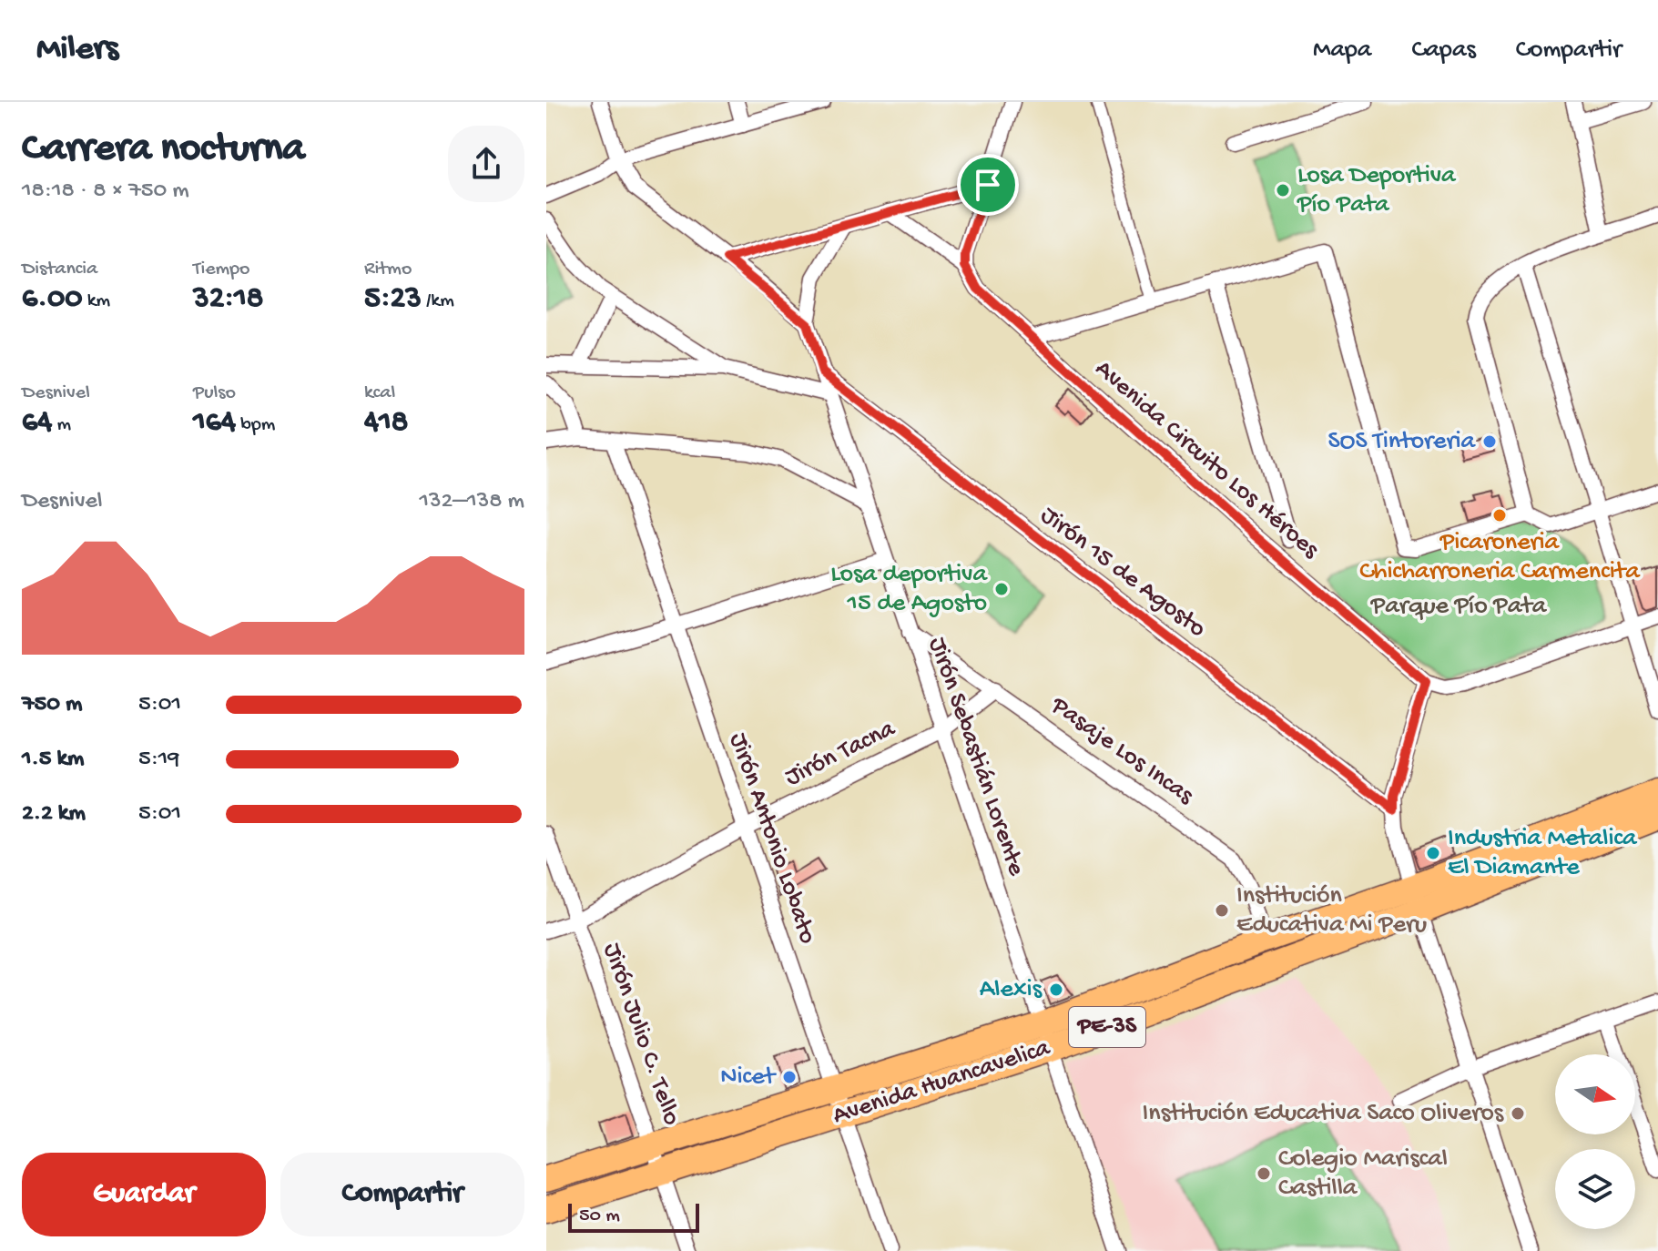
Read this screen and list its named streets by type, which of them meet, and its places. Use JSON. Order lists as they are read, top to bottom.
{
  "streets": {
    "highway": ["PE-3S", "Avenida Huancavelica"],
    "street": [
      "Avenida Circuito Los Héroes",
      "Jirón 15 de Agosto",
      "Pasaje Los Incas",
      "Jirón Tacna",
      "Jirón Sebastián Lorente",
      "Jirón Antonio Lobato",
      "Jirón Julio C. Tello"
    ]
  },
  "crossings": [
    ["Jirón 15 de Agosto", "Jirón Sebastián Lorente"],
    ["Pasaje Los Incas", "Jirón Tacna"],
    ["Pasaje Los Incas", "Jirón Sebastián Lorente"],
    ["Pasaje Los Incas", "Avenida Huancavelica"],
    ["Jirón Tacna", "Jirón Sebastián Lorente"],
    ["Jirón Tacna", "Jirón Antonio Lobato"],
    ["Jirón Tacna", "Jirón Julio C. Tello"],
    ["Jirón Sebastián Lorente", "Avenida Huancavelica"],
    ["Jirón Antonio Lobato", "Avenida Huancavelica"],
    ["Jirón Julio C. Tello", "Avenida Huancavelica"]
  ],
  "parks": ["Parque Pío Pata"],
  "places": [
    "Losa Deportiva Pío Pata",
    "SOS Tintoreria",
    "Picaroneria Chicharroneria Carmencita",
    "Losa deportiva 15 de Agosto",
    "Industria Metalica El Diamante",
    "Institución Educativa Mi Peru",
    "Alexis",
    "Nicet",
    "Institución Educativa Saco Oliveros",
    "Colegio Mariscal Castilla"
  ],
  "scale_bar": "50 m",
  "north": "right",
  "page": {
    "header": "Milers",
    "nav": ["Mapa", "Capas", "Compartir"],
    "heading": ["Carrera nocturna", "18:18 · 8 × 750 m"],
    "stats": [
      ["Distancia", "6.00 km"],
      ["Tiempo", "32:18"],
      ["Ritmo", "5:23 /km"],
      ["Desnivel", "64 m"],
      ["Pulso", "164 bpm"],
      ["kcal", "418"]
    ],
    "chart": ["Desnivel", "132–138 m"],
    "list": [
      {
        "name": "750 m",
        "note": "5:01"
      },
      {
        "name": "1.5 km",
        "note": "5:19"
      },
      {
        "name": "2.2 km",
        "note": "5:01"
      }
    ],
    "buttons": ["Guardar", "Compartir"],
    "scale": "50 m"
  }
}
